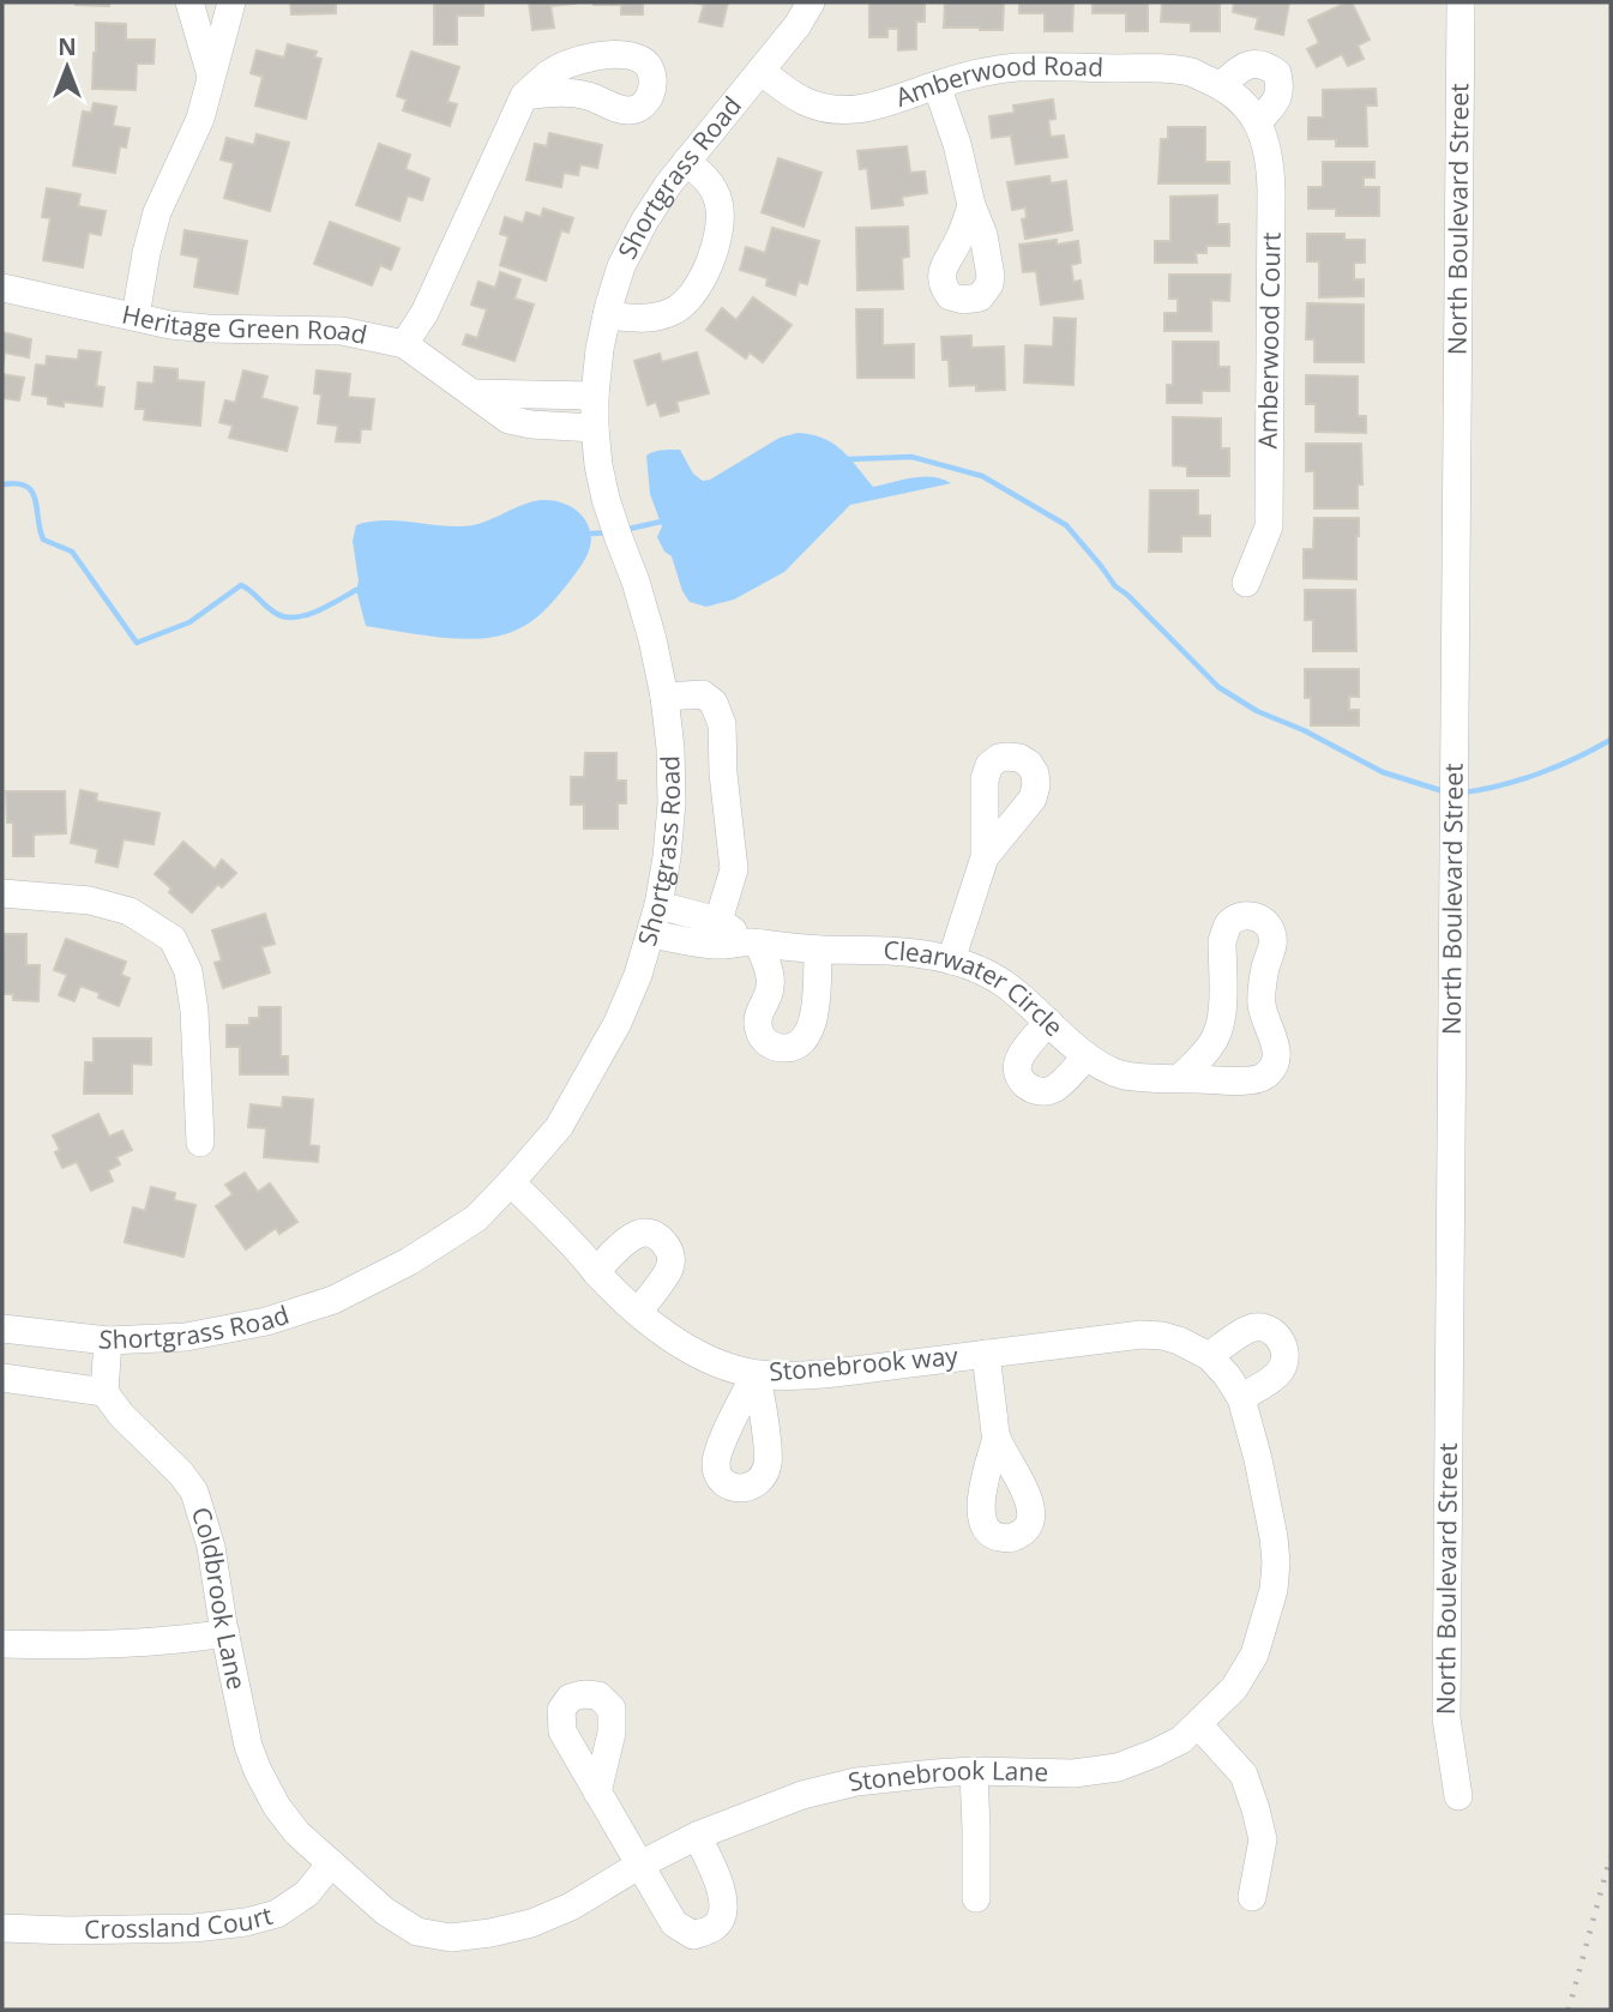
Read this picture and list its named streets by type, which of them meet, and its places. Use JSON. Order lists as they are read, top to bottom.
{
  "streets": {
    "street": [
      "Amberwood Road",
      "Shortgrass Road",
      "North Boulevard Street",
      "Heritage Green Road",
      "Amberwood Court",
      "Clearwater Circle",
      "Stonebrook way",
      "Coldbrook Lane",
      "Stonebrook Lane",
      "Crossland Court"
    ]
  },
  "crossings": [
    ["Amberwood Road", "Shortgrass Road"],
    ["Amberwood Road", "Amberwood Court"],
    ["Shortgrass Road", "Heritage Green Road"],
    ["Shortgrass Road", "Clearwater Circle"],
    ["Shortgrass Road", "Stonebrook way"],
    ["Coldbrook Lane", "Stonebrook Lane"],
    ["Coldbrook Lane", "Crossland Court"],
    ["Stonebrook Lane", "Crossland Court"]
  ],
  "north": "top"
}
